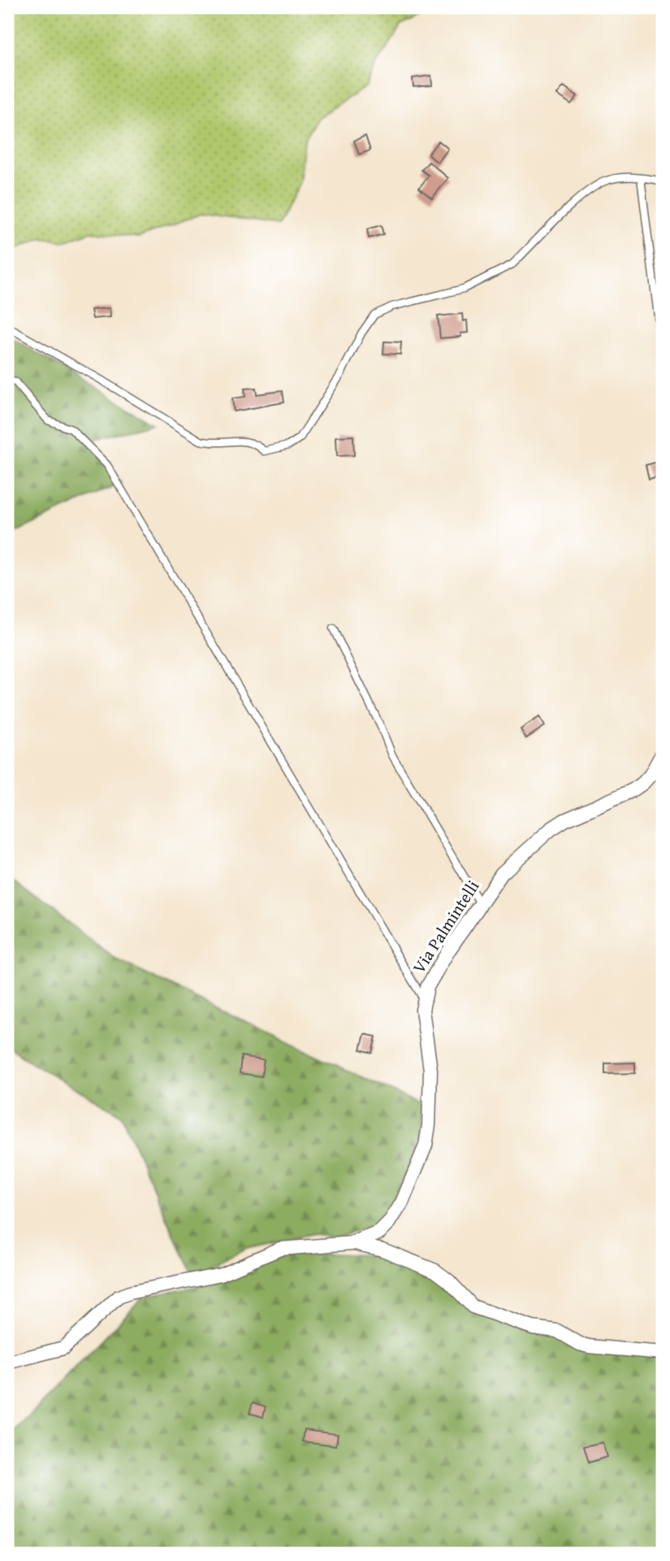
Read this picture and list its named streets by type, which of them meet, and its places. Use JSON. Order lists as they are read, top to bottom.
{
  "streets": {
    "street": ["Via Palmintelli"]
  }
}
